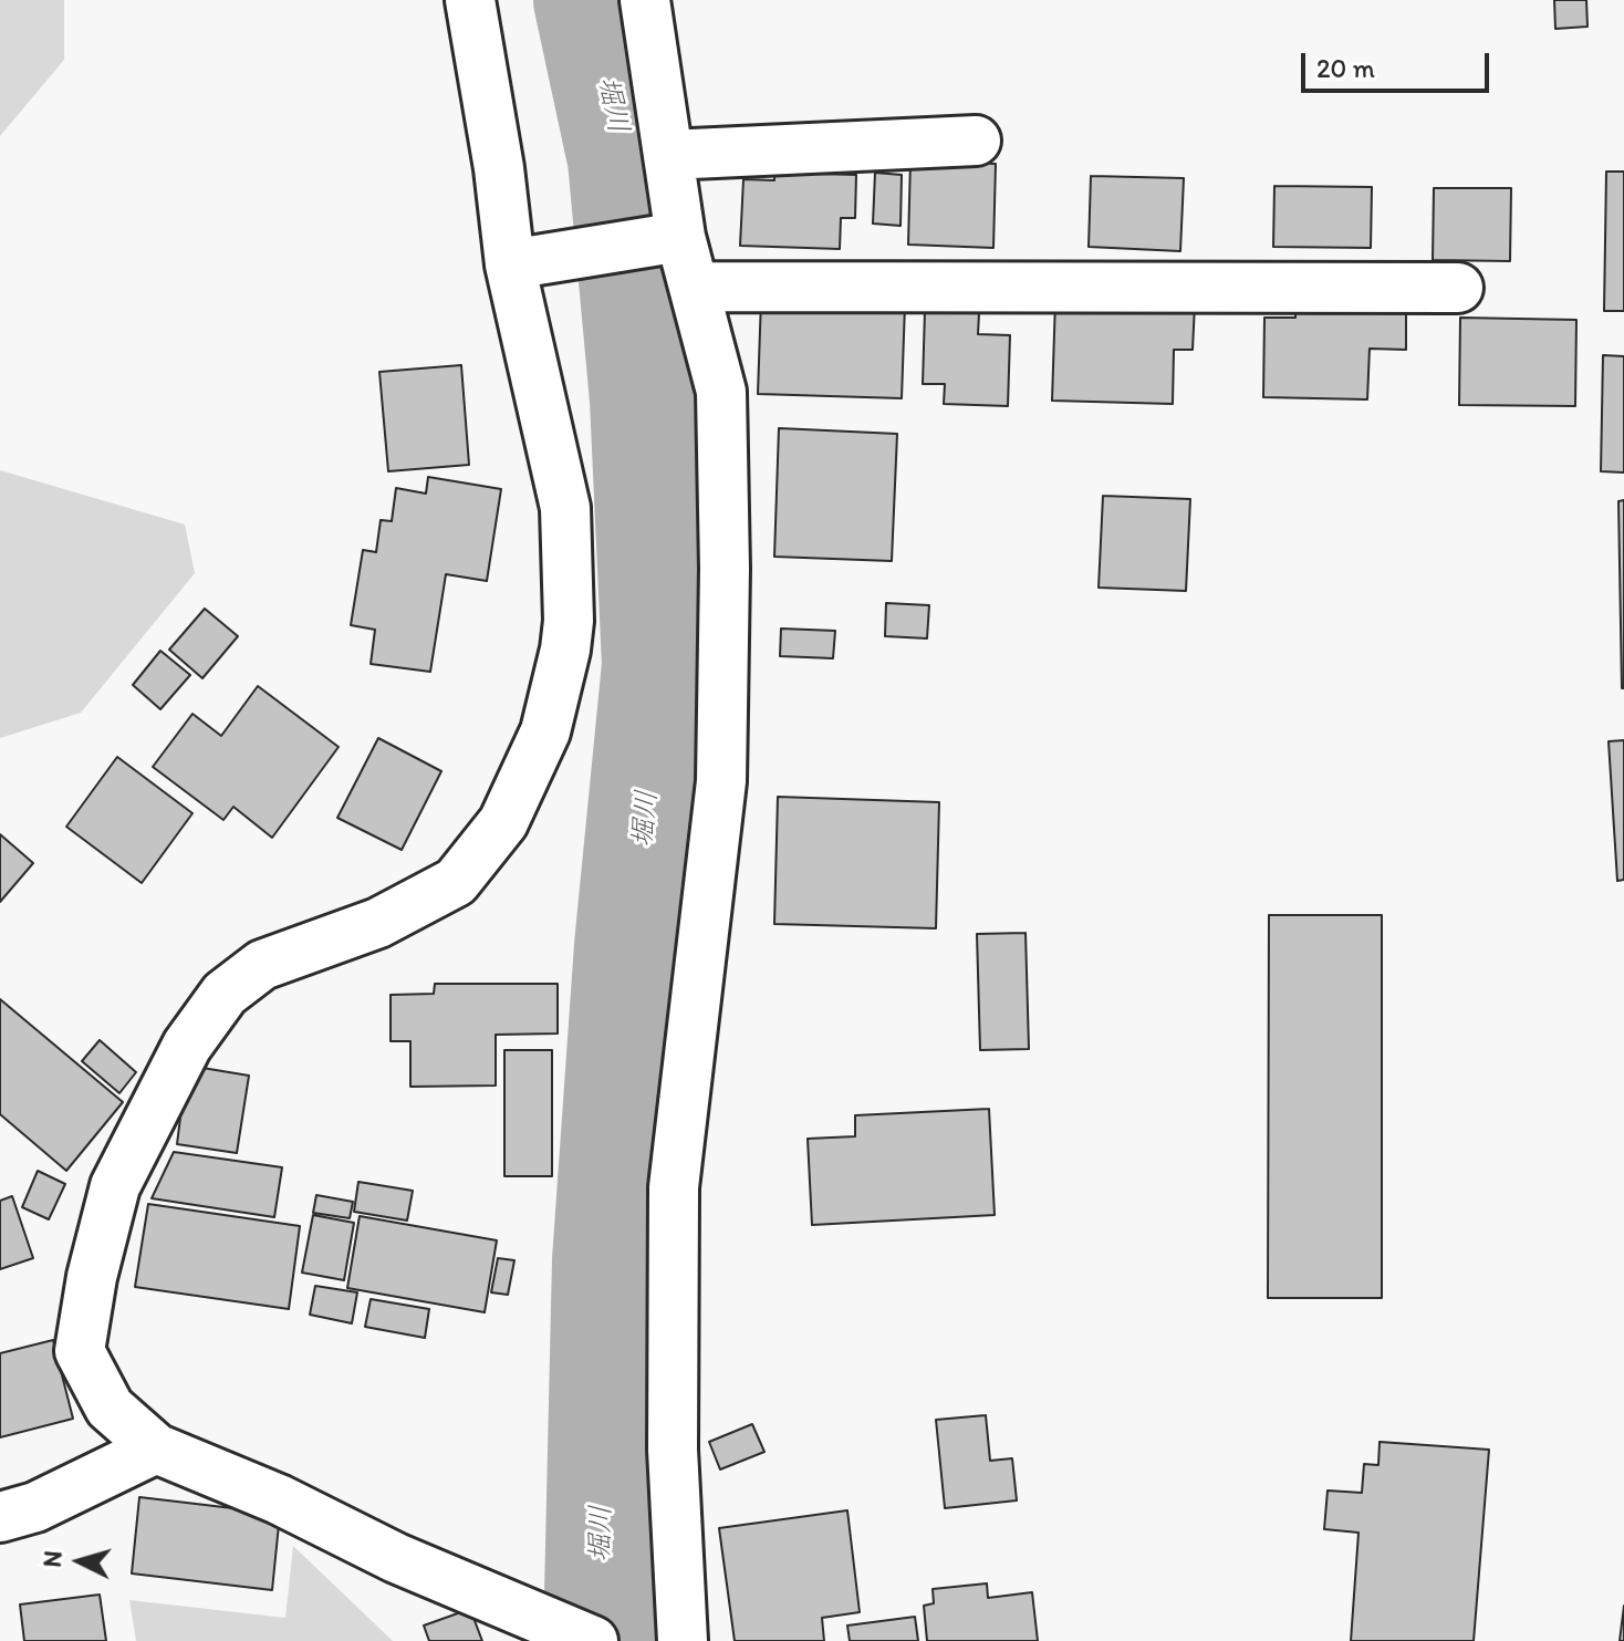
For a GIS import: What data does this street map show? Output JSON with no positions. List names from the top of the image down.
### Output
{
  "water": ["堀川"],
  "scale_bar": "20 m",
  "north": "left"
}
